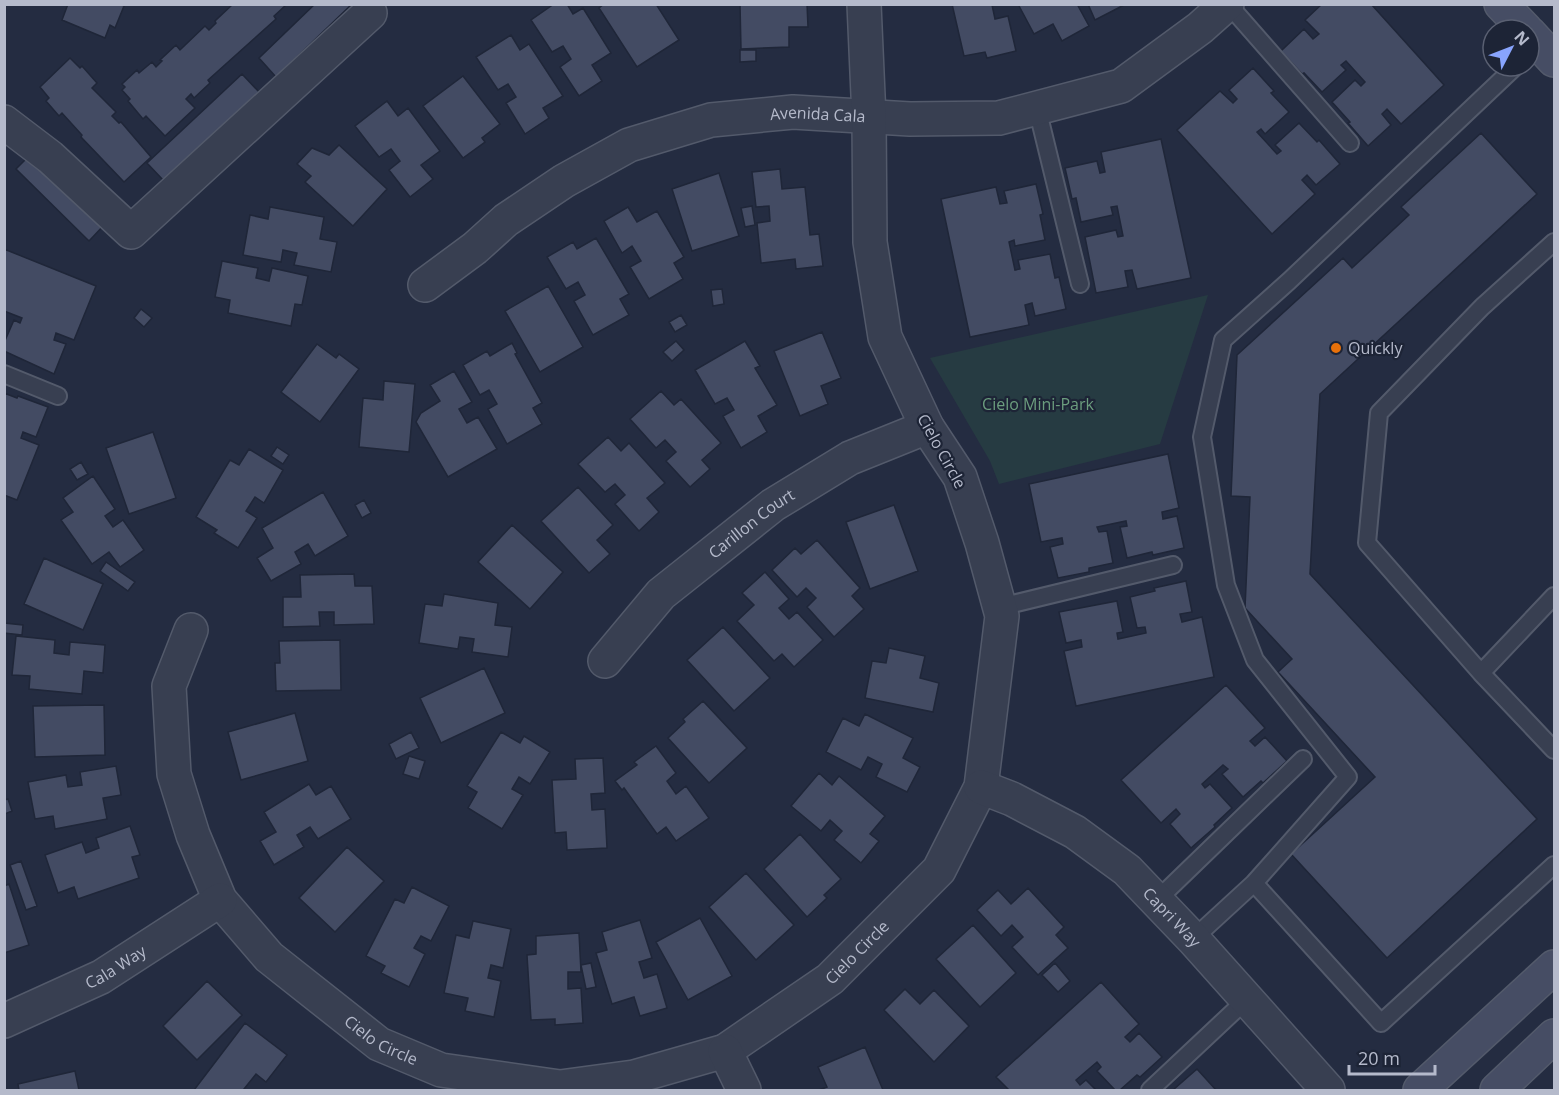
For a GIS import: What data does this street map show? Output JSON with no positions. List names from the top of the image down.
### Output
{
  "streets": {
    "street": [
      "Avenida Cala",
      "Cielo Circle",
      "Carillon Court",
      "Capri Way",
      "Cala Way"
    ]
  },
  "crossings": [
    ["Avenida Cala", "Cielo Circle"],
    ["Cielo Circle", "Carillon Court"],
    ["Cielo Circle", "Capri Way"],
    ["Cielo Circle", "Cala Way"]
  ],
  "parks": ["Cielo Mini-Park"],
  "places": ["Quickly"],
  "scale_bar": "20 m",
  "north": "top right"
}
